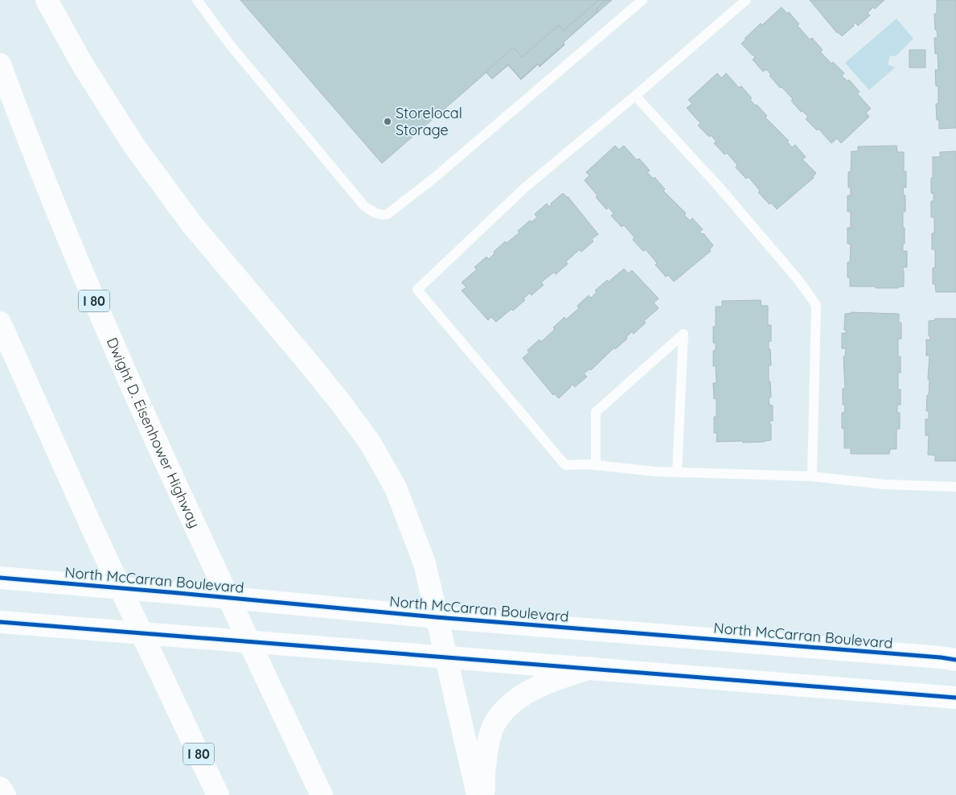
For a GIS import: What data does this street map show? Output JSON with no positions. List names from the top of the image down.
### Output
{
  "streets": {
    "main road": ["I 80", "Dwight D. Eisenhower Highway", "North McCarran Boulevard"]
  },
  "places": ["Storelocal Storage"]
}
